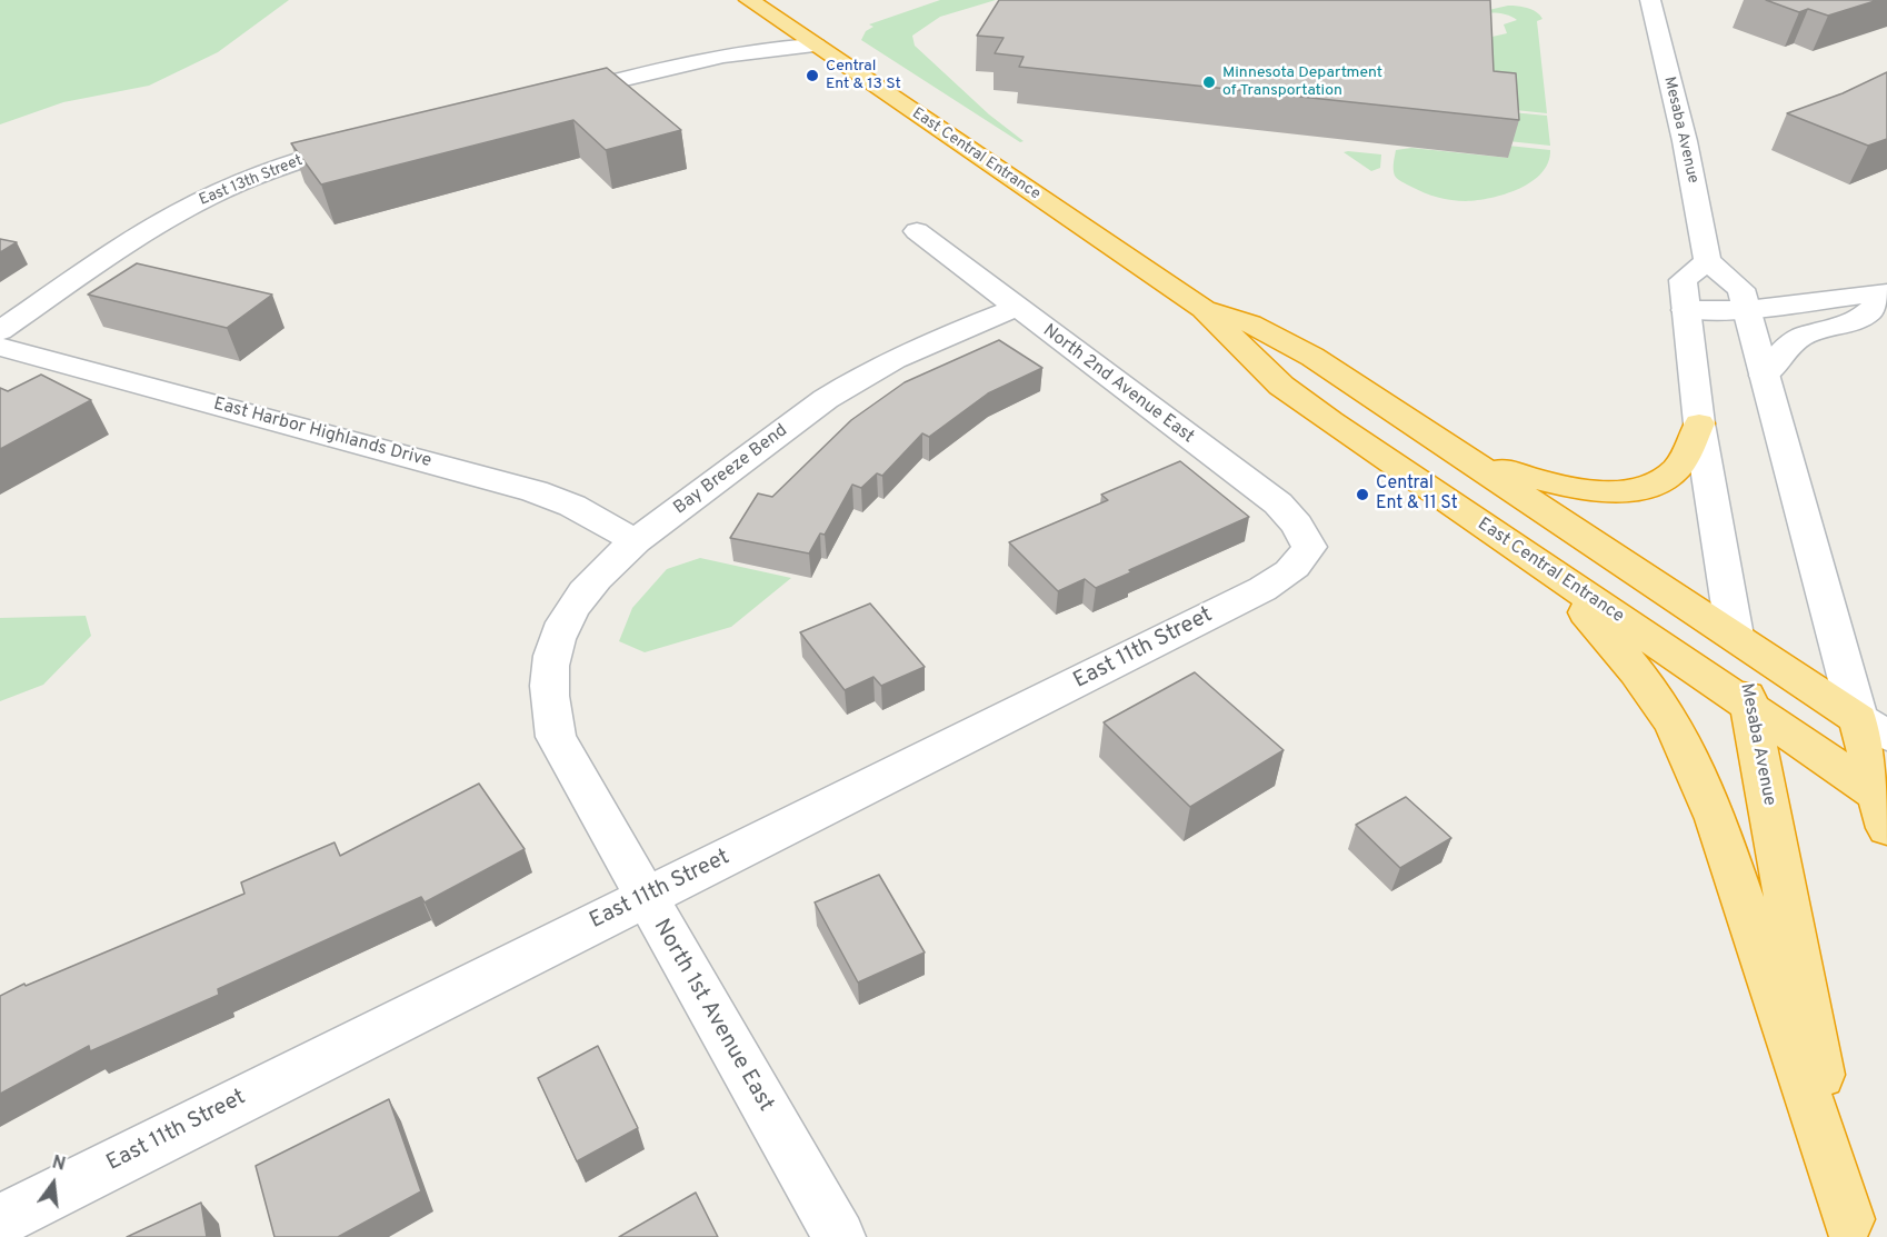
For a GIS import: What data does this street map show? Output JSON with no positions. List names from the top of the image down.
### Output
{
  "streets": {
    "highway": ["Mesaba Avenue", "East Central Entrance"],
    "street": [
      "East 13th Street",
      "North 2nd Avenue East",
      "East Harbor Highlands Drive",
      "Bay Breeze Bend",
      "East 11th Street",
      "North 1st Avenue East"
    ]
  },
  "crossings": [
    ["Mesaba Avenue", "East Central Entrance"],
    ["North 2nd Avenue East", "Bay Breeze Bend"],
    ["North 2nd Avenue East", "East 11th Street"],
    ["East Harbor Highlands Drive", "Bay Breeze Bend"],
    ["Bay Breeze Bend", "North 1st Avenue East"],
    ["East 11th Street", "North 1st Avenue East"]
  ],
  "places": ["Central Ent & 13 St", "Minnesota Department of Transportation", "Central Ent & 11 St"],
  "north": "top"
}
